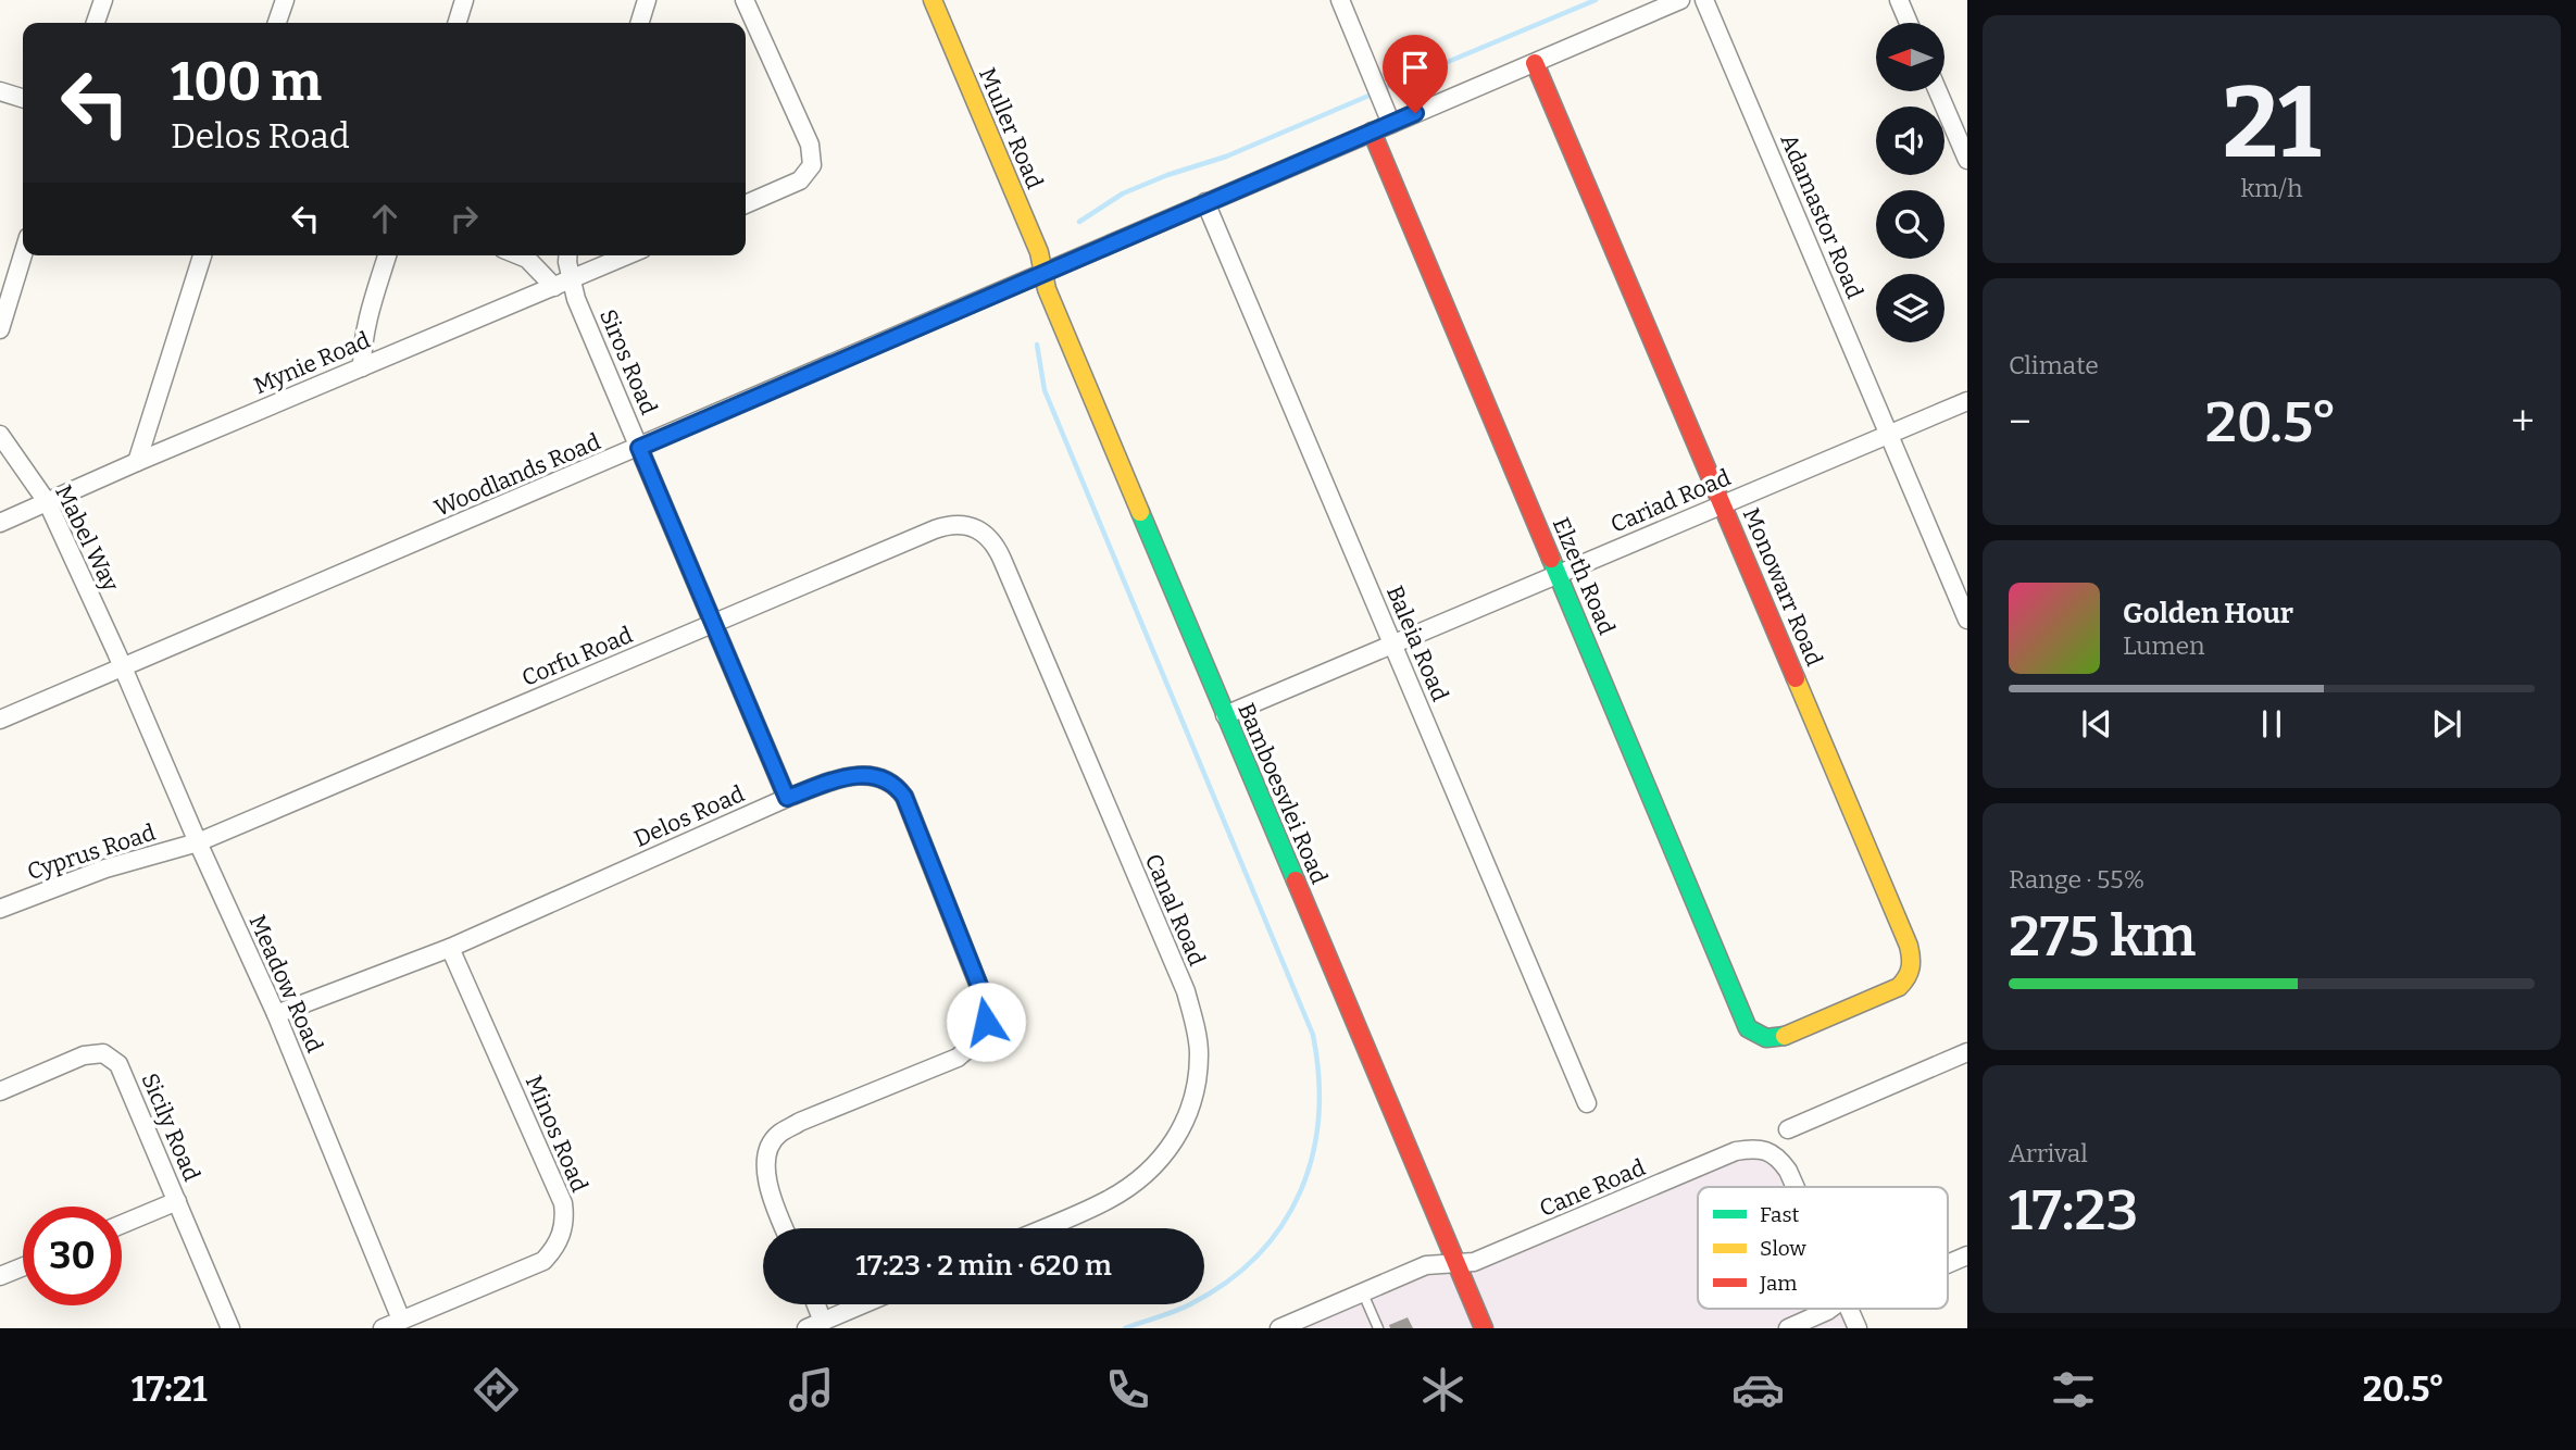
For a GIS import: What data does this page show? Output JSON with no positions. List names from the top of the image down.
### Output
{
  "streets": {
    "street": [
      "Muller Road",
      "Adamastor Road",
      "Siros Road",
      "Mynie Road",
      "Woodlands Road",
      "Cariad Road",
      "Mabel Way",
      "Elzeth Road",
      "Monowarr Road",
      "Baleia Road",
      "Corfu Road",
      "Bamboesvlei Road",
      "Delos Road",
      "Cyprus Road",
      "Canal Road",
      "Meadow Road",
      "Sicily Road",
      "Minos Road",
      "Cane Road"
    ]
  },
  "crossings": [
    ["Muller Road", "Woodlands Road"],
    ["Muller Road", "Bamboesvlei Road"],
    ["Adamastor Road", "Cariad Road"],
    ["Siros Road", "Mynie Road"],
    ["Siros Road", "Woodlands Road"],
    ["Siros Road", "Corfu Road"],
    ["Siros Road", "Delos Road"],
    ["Mynie Road", "Mabel Way"],
    ["Woodlands Road", "Mabel Way"],
    ["Woodlands Road", "Elzeth Road"],
    ["Woodlands Road", "Monowarr Road"],
    ["Woodlands Road", "Baleia Road"],
    ["Woodlands Road", "Bamboesvlei Road"],
    ["Woodlands Road", "Meadow Road"],
    ["Cariad Road", "Elzeth Road"],
    ["Cariad Road", "Monowarr Road"],
    ["Cariad Road", "Baleia Road"],
    ["Cariad Road", "Bamboesvlei Road"],
    ["Mabel Way", "Meadow Road"],
    ["Elzeth Road", "Monowarr Road"],
    ["Corfu Road", "Cyprus Road"],
    ["Corfu Road", "Canal Road"],
    ["Corfu Road", "Meadow Road"],
    ["Bamboesvlei Road", "Cane Road"],
    ["Delos Road", "Meadow Road"],
    ["Delos Road", "Minos Road"],
    ["Cyprus Road", "Meadow Road"],
    ["Meadow Road", "Minos Road"]
  ],
  "legend": ["Fast", "Slow", "Jam"],
  "north": "left",
  "page": {
    "tile": [
      ["21", "km/h"],
      "Climate",
      ["Range · 55%", "275 km"],
      ["Arrival", "17:23"]
    ],
    "turn": ["100 m", "Delos Road"],
    "heat": ["−", "20.5°", "+"],
    "song": ["Golden Hour", "Lumen"],
    "limit": "30",
    "trip": "17:23 · 2 min · 620 m",
    "tabs": ["17:21", "20.5°"]
  }
}
